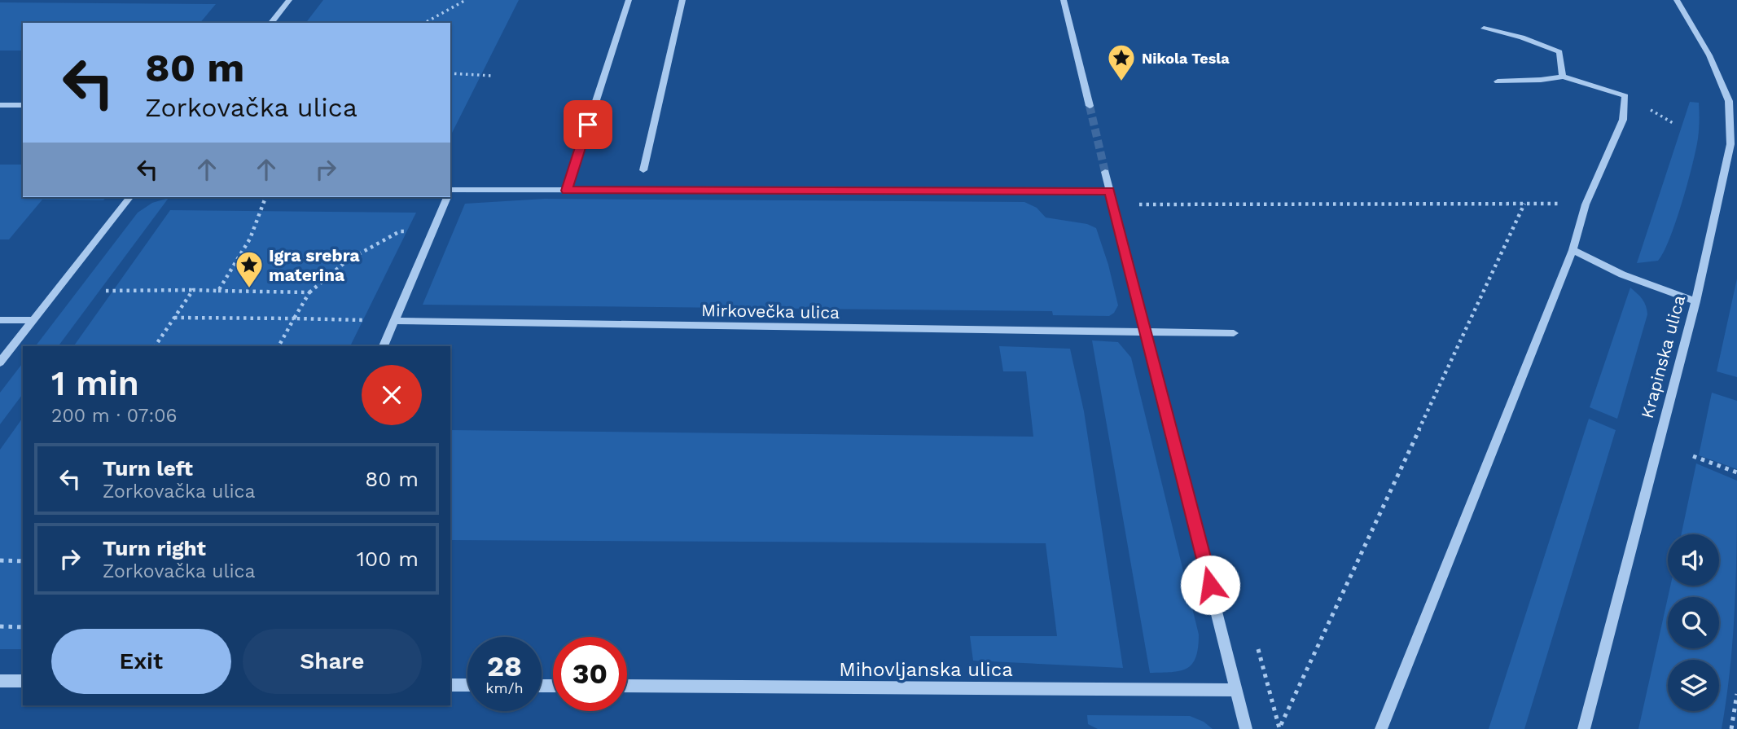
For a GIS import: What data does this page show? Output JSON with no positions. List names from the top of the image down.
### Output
{
  "streets": {
    "street": ["Mirkovečka ulica", "Krapinska ulica", "Mihovljanska ulica"]
  },
  "places": {
    "place": ["Nikola Tesla", "Igra srebra materina"]
  },
  "page": {
    "turn": ["80 m", "Zorkovačka ulica"],
    "heading": ["1 min", "200 m · 07:06"],
    "list": [
      {
        "name": "Turn left",
        "note": "Zorkovačka ulica",
        "value": "80 m"
      },
      {
        "name": "Turn right",
        "note": "Zorkovačka ulica",
        "value": "100 m"
      }
    ],
    "buttons": ["Exit", "Share"],
    "speed": "28 km/h",
    "limit": "30"
  }
}
